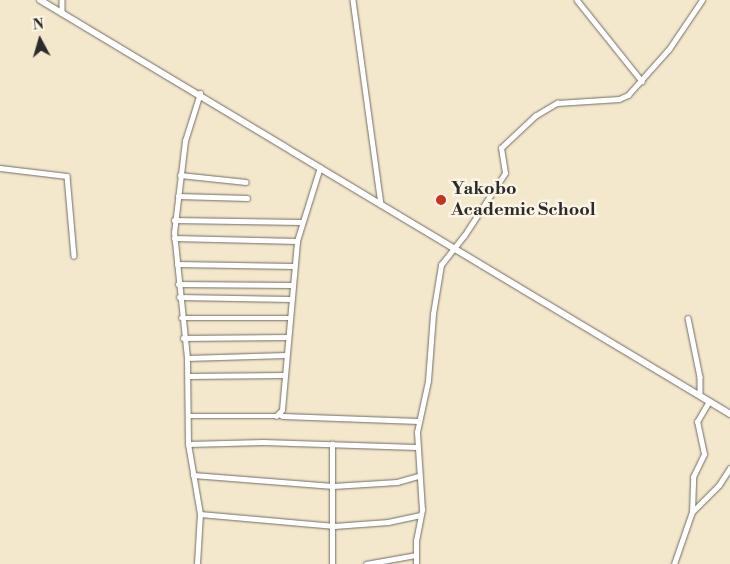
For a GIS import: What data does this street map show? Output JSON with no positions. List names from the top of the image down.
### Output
{
  "places": ["Yakobo Academic School"],
  "north": "top"
}
